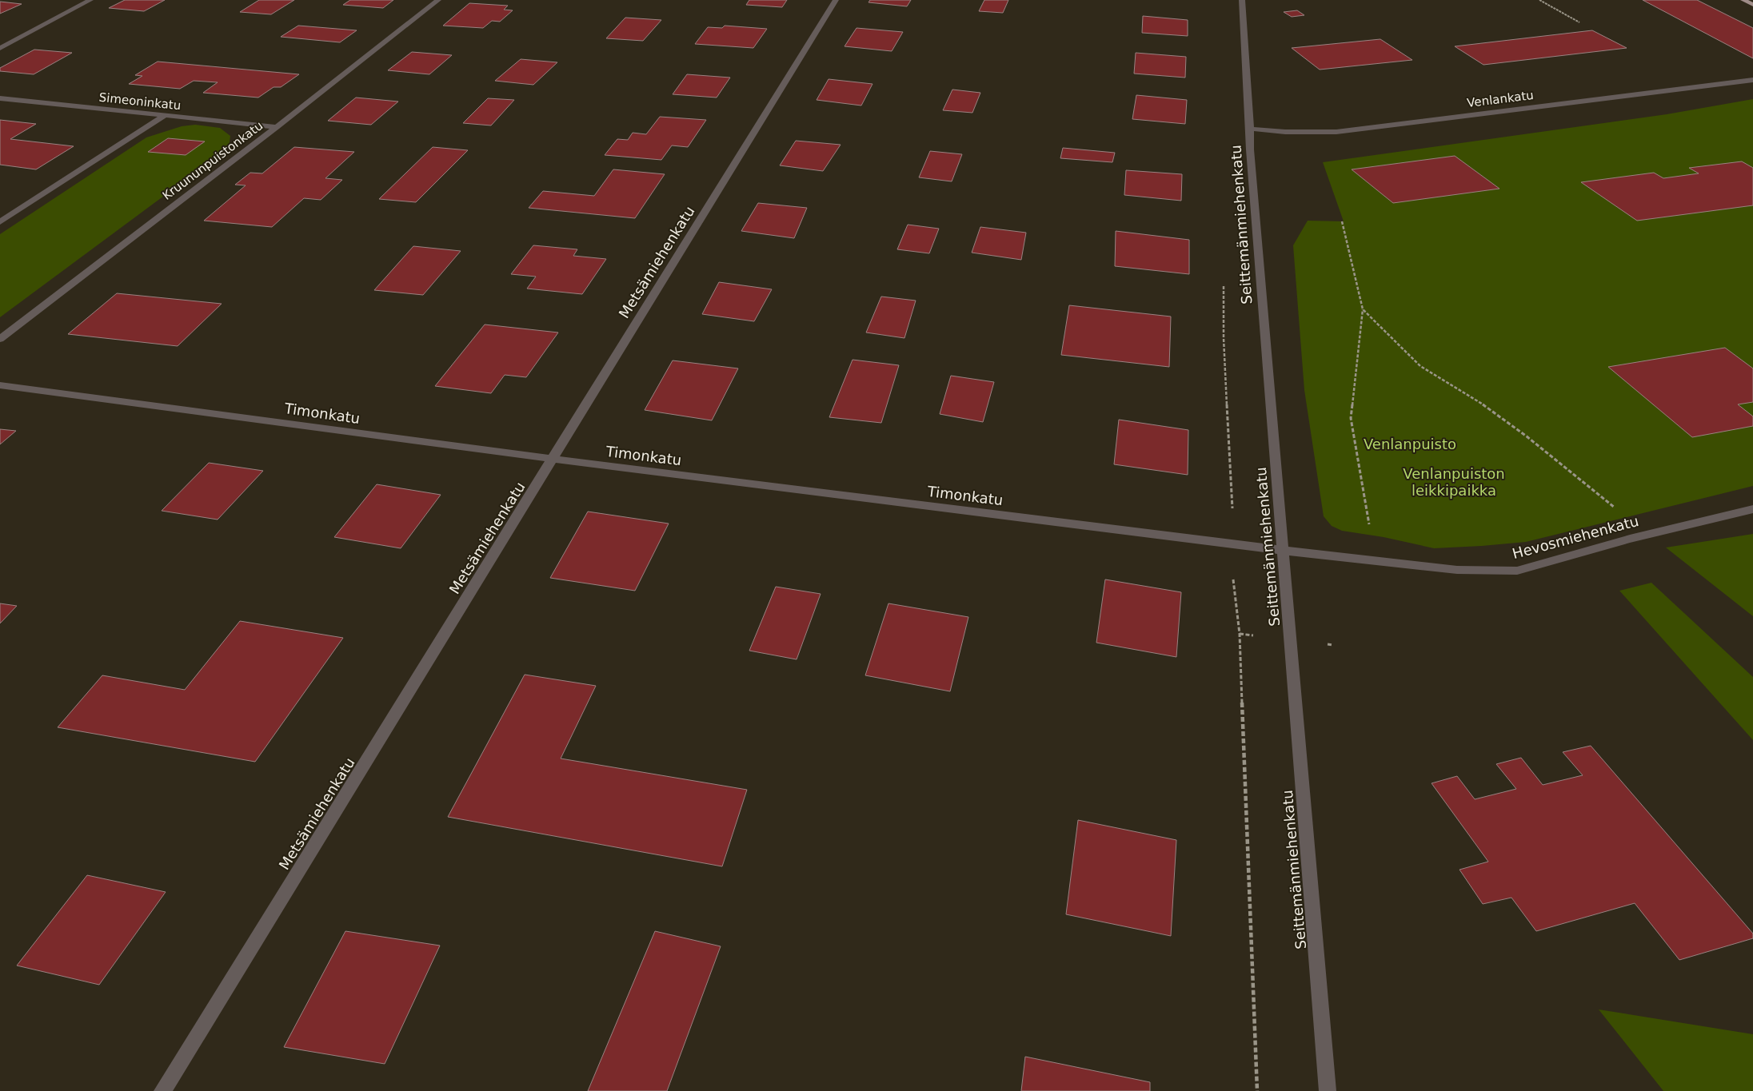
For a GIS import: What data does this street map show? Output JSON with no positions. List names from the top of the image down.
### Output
{
  "streets": {
    "street": [
      "Venlankatu",
      "Simeoninkatu",
      "Kruununpuistonkatu",
      "Seittemänmiehenkatu",
      "Metsämiehenkatu",
      "Timonkatu",
      "Hevosmiehenkatu"
    ]
  },
  "crossings": [
    ["Venlankatu", "Seittemänmiehenkatu"],
    ["Simeoninkatu", "Kruununpuistonkatu"],
    ["Seittemänmiehenkatu", "Timonkatu"],
    ["Seittemänmiehenkatu", "Hevosmiehenkatu"],
    ["Metsämiehenkatu", "Timonkatu"],
    ["Timonkatu", "Hevosmiehenkatu"]
  ],
  "parks": ["Venlanpuisto", "Venlanpuiston leikkipaikka"]
}
